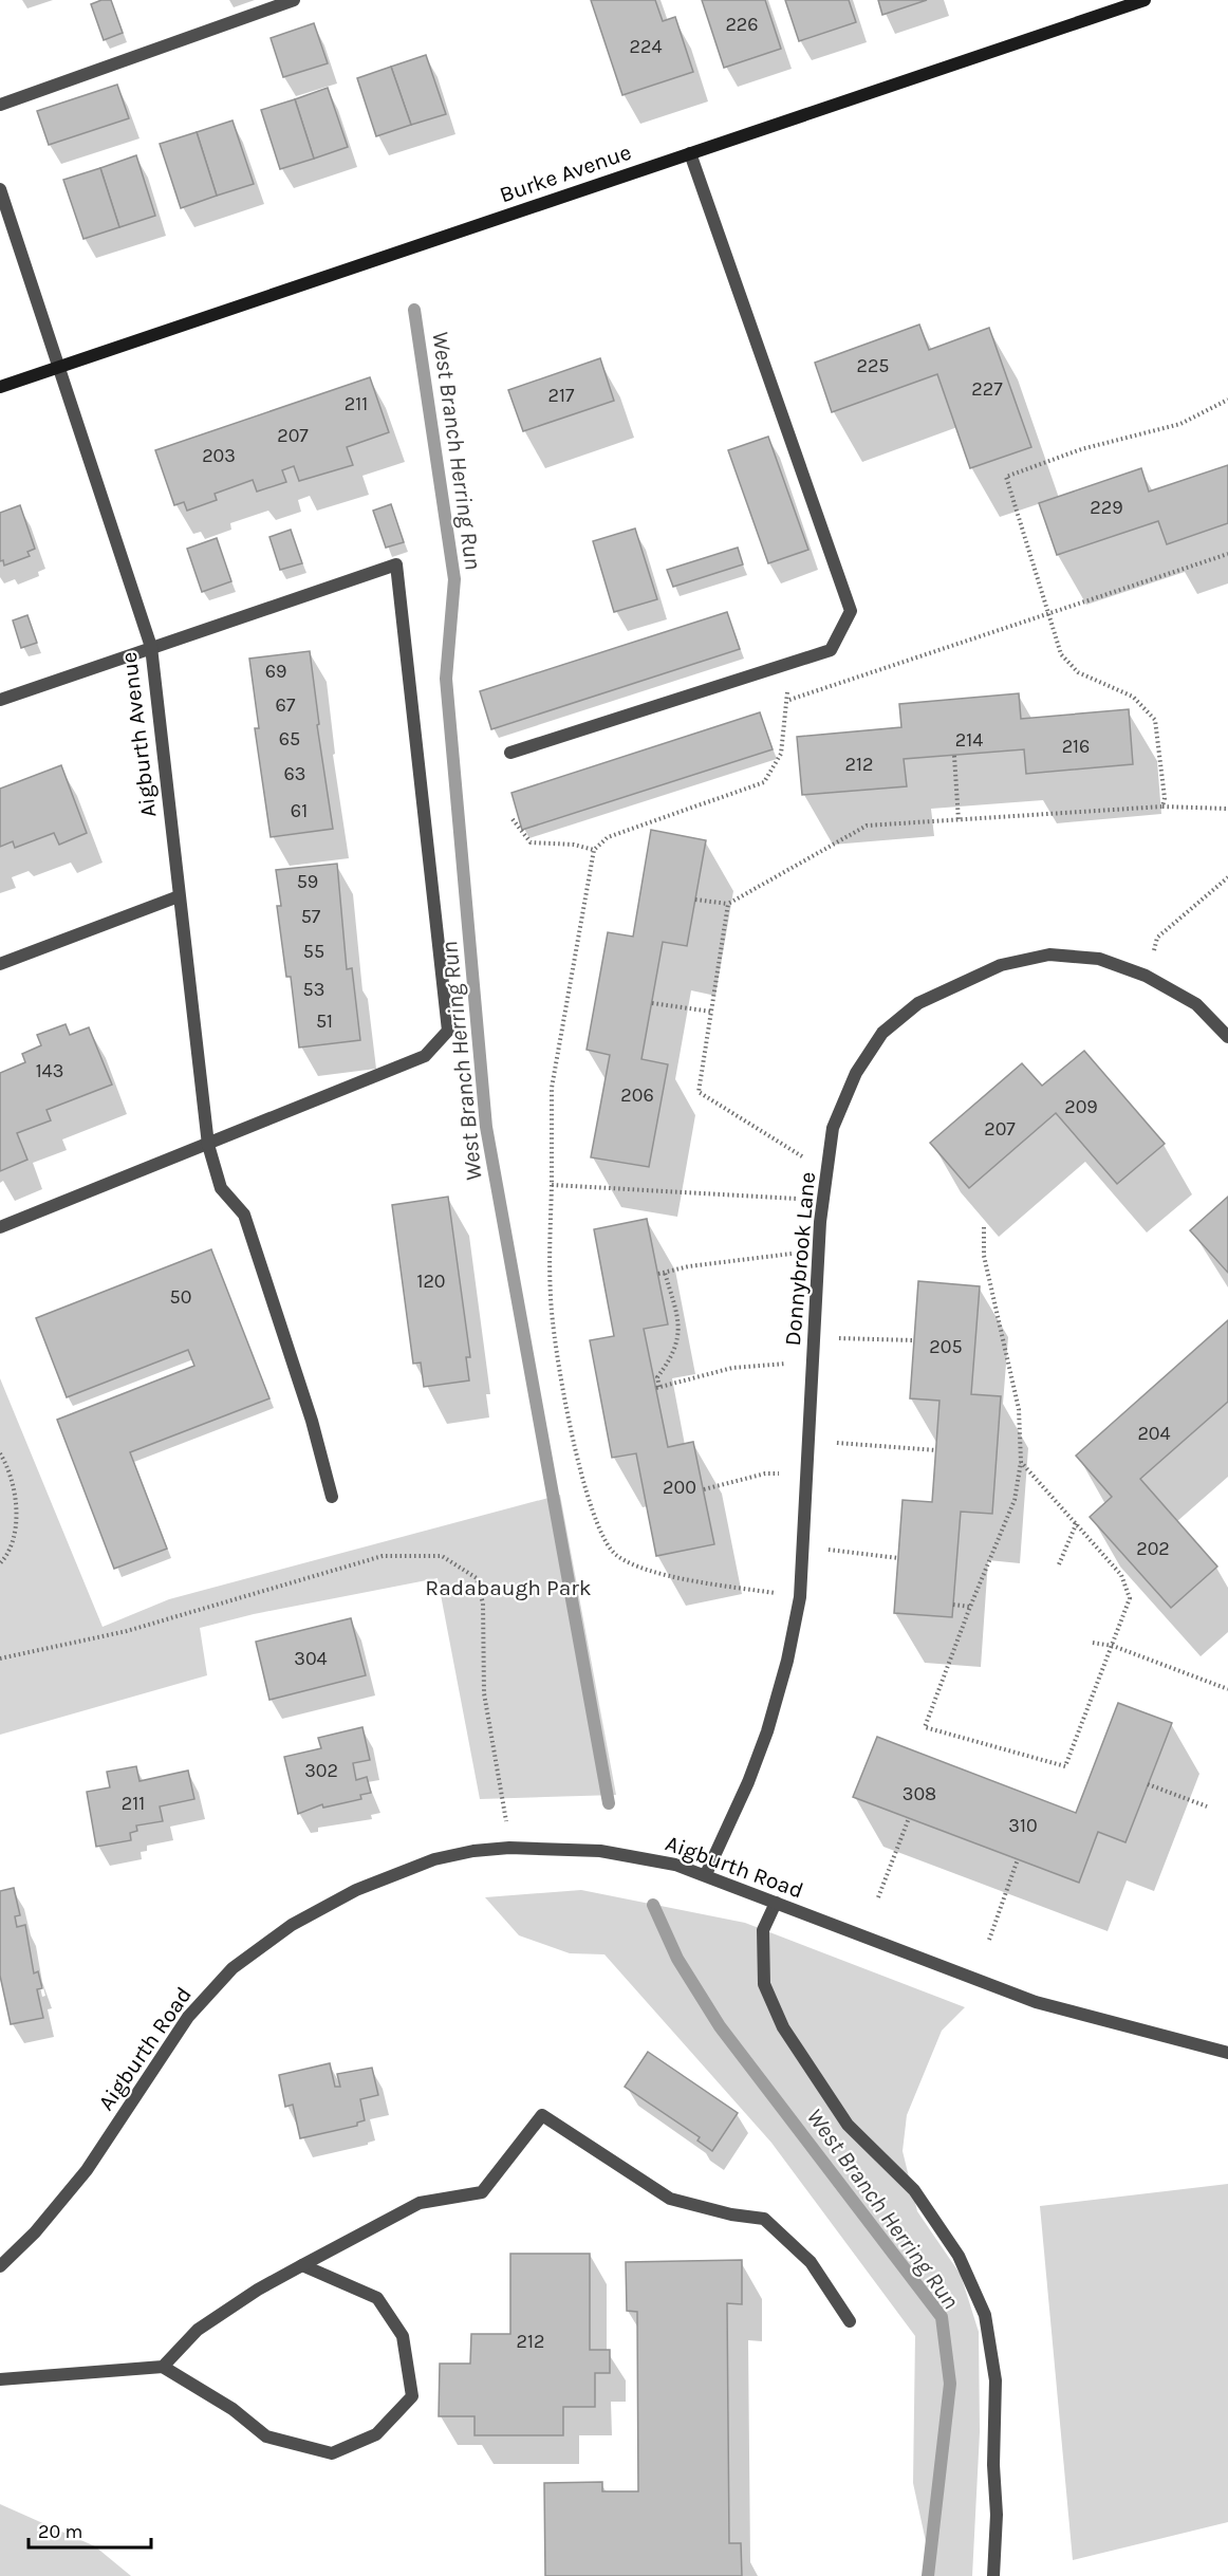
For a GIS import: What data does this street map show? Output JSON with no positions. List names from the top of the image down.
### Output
{
  "streets": {
    "street": [
      "Burke Avenue",
      "Aigburth Avenue",
      "Donnybrook Lane",
      "Aigburth Road"
    ]
  },
  "crossings": [
    ["Burke Avenue", "Aigburth Avenue"],
    ["Donnybrook Lane", "Aigburth Road"]
  ],
  "water": ["West Branch Herring Run"],
  "parks": ["Radabaugh Park"],
  "house_numbers": [
    "226",
    "224",
    "225",
    "227",
    "217",
    "211",
    "207",
    "203",
    "229",
    "69",
    "67",
    "65",
    "214",
    "216",
    "212",
    "63",
    "61",
    "59",
    "57",
    "55",
    "53",
    "51",
    "143",
    "206",
    "209",
    "207",
    "120",
    "50",
    "205",
    "204",
    "200",
    "202",
    "304",
    "302",
    "308",
    "211",
    "310",
    "212"
  ],
  "scale_bar": "20 m"
}
